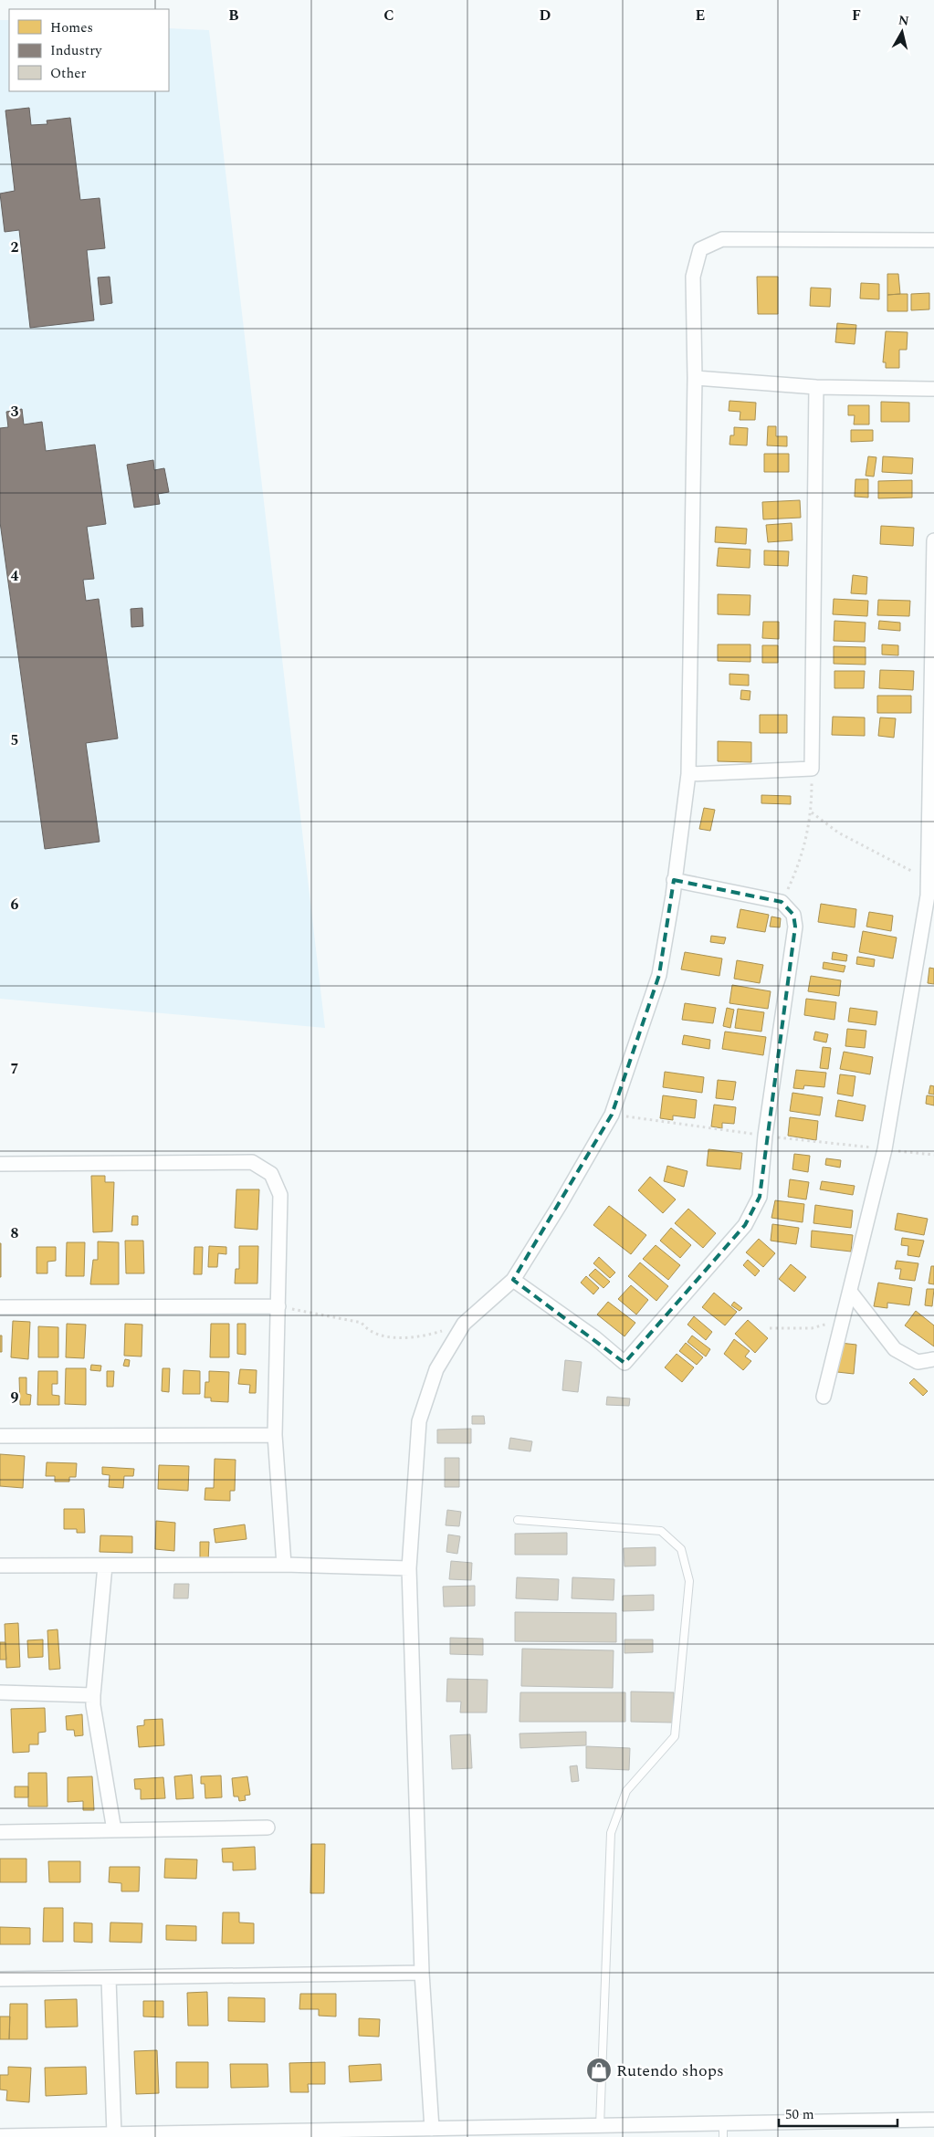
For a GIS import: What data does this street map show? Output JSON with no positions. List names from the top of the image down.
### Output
{
  "places": {
    "shop": ["Rutendo shops"]
  },
  "legend": ["Homes", "Industry", "Other"],
  "scale_bar": "50 m",
  "north": "top",
  "grid": {
    "columns": [
      "B",
      "C",
      "D",
      "E",
      "F"
    ],
    "rows": [
      "2",
      "3",
      "4",
      "5",
      "6",
      "7",
      "8",
      "9"
    ]
  }
}
